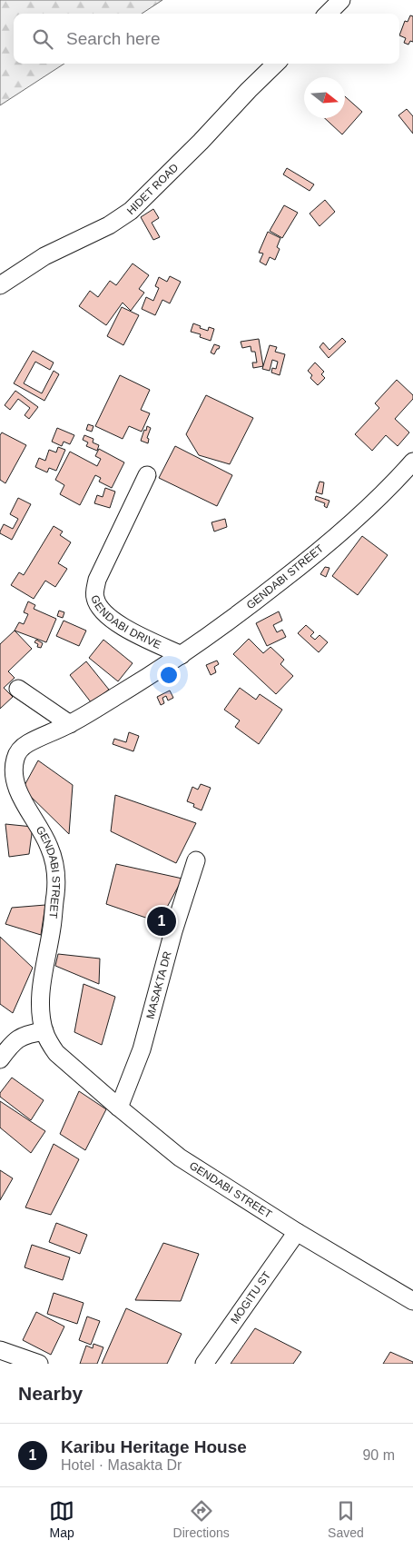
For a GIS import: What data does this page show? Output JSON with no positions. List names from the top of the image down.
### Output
{
  "streets": {
    "street": [
      "HIDET ROAD",
      "GENDABI STREET",
      "GENDABI DRIVE",
      "MASAKTA DR",
      "MOGITU ST"
    ]
  },
  "crossings": [
    ["GENDABI STREET", "GENDABI DRIVE"],
    ["GENDABI STREET", "MASAKTA DR"],
    ["GENDABI STREET", "MOGITU ST"]
  ],
  "north": "right",
  "page": {
    "search": "Search here",
    "pins": "1",
    "heading": "Nearby",
    "list": [
      {
        "mark": "1",
        "name": "Karibu Heritage House",
        "note": "Hotel · Masakta Dr",
        "value": "90 m"
      }
    ],
    "nav": ["Map", "Directions", "Saved"]
  }
}
